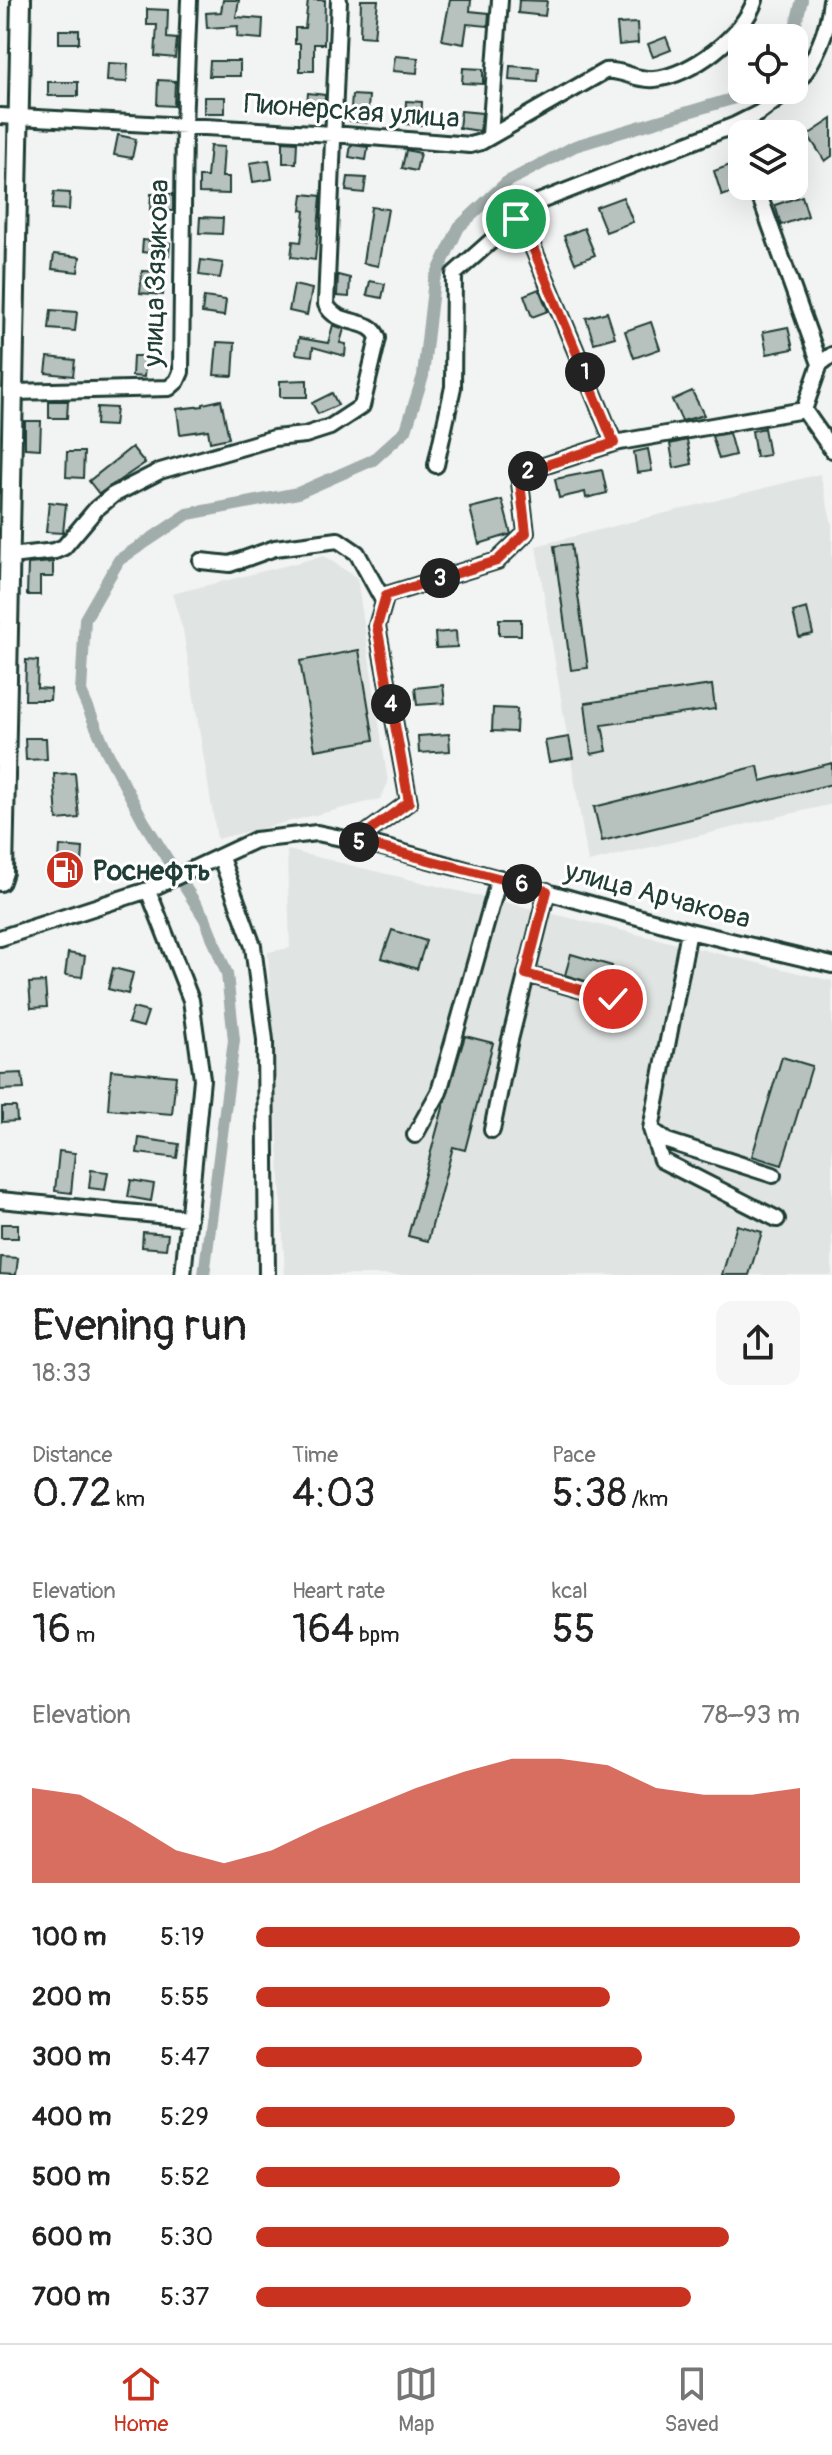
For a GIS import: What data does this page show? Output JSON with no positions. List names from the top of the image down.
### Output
{
  "streets": {
    "street": ["Пионерская улица", "улица Зязикова", "улица Арчакова"]
  },
  "crossings": [
    ["Пионерская улица", "улица Зязикова"]
  ],
  "places": {
    "fuel station": ["Роснефть"]
  },
  "page": {
    "pins": [
      "1",
      "2",
      "3",
      "4",
      "5",
      "6"
    ],
    "heading": ["Evening run", "18:33"],
    "stats": [
      ["Distance", "0.72 km"],
      ["Time", "4:03"],
      ["Pace", "5:38 /km"],
      ["Elevation", "16 m"],
      ["Heart rate", "164 bpm"],
      ["kcal", "55"]
    ],
    "chart": ["Elevation", "78–93 m"],
    "list": [
      {
        "name": "100 m",
        "note": "5:19"
      },
      {
        "name": "200 m",
        "note": "5:55"
      },
      {
        "name": "300 m",
        "note": "5:47"
      },
      {
        "name": "400 m",
        "note": "5:29"
      },
      {
        "name": "500 m",
        "note": "5:52"
      },
      {
        "name": "600 m",
        "note": "5:30"
      },
      {
        "name": "700 m",
        "note": "5:37"
      }
    ],
    "tabs": ["Home", "Map", "Saved"]
  }
}
